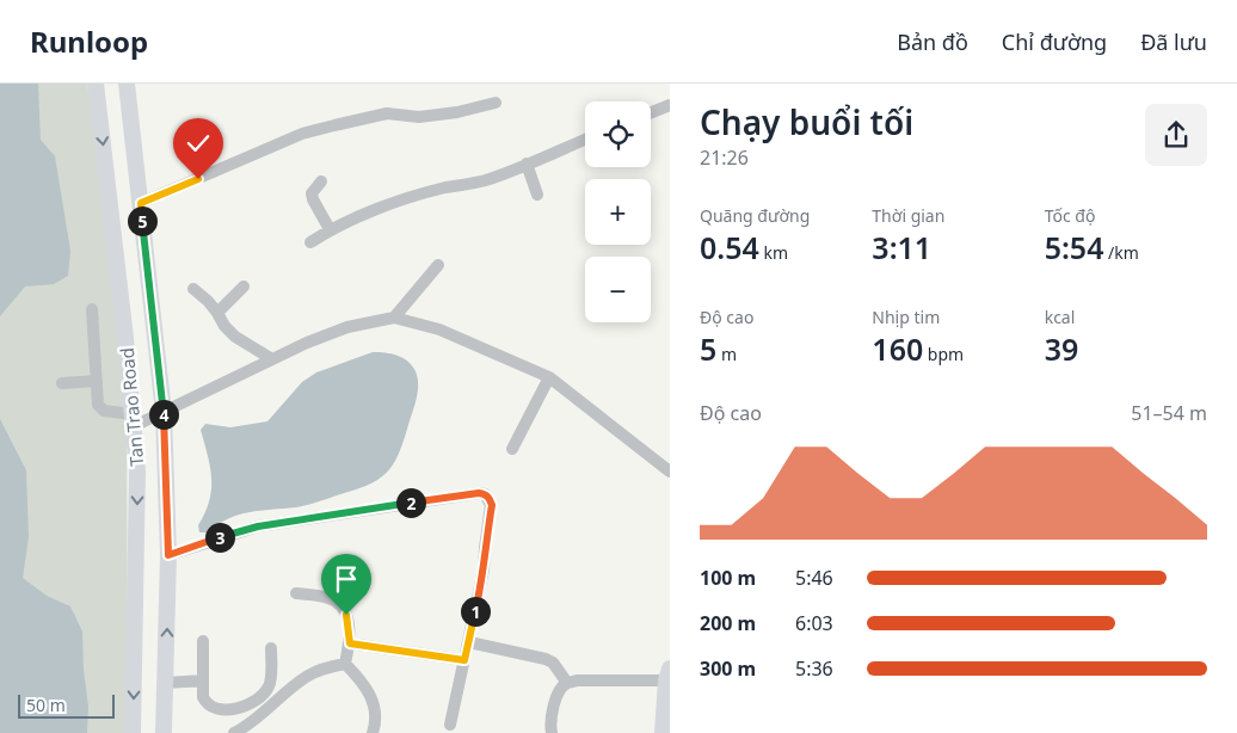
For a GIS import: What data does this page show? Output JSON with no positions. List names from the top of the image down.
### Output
{
  "streets": {
    "main road": ["Tan Trao Road"]
  },
  "scale_bar": "50 m",
  "page": {
    "header": "Runloop",
    "nav": ["Bản đồ", "Chỉ đường", "Đã lưu"],
    "heading": ["Chạy buổi tối", "21:26"],
    "map_buttons": ["+", "−"],
    "stats": [
      ["Quãng đường", "0.54 km"],
      ["Thời gian", "3:11"],
      ["Tốc độ", "5:54 /km"],
      ["Độ cao", "5 m"],
      ["Nhịp tim", "160 bpm"],
      ["kcal", "39"]
    ],
    "pins": [
      "5",
      "4",
      "2",
      "3",
      "1"
    ],
    "chart": ["Độ cao", "51–54 m"],
    "list": [
      {
        "name": "100 m",
        "note": "5:46"
      },
      {
        "name": "200 m",
        "note": "6:03"
      },
      {
        "name": "300 m",
        "note": "5:36"
      }
    ],
    "scale": "50 m"
  }
}
